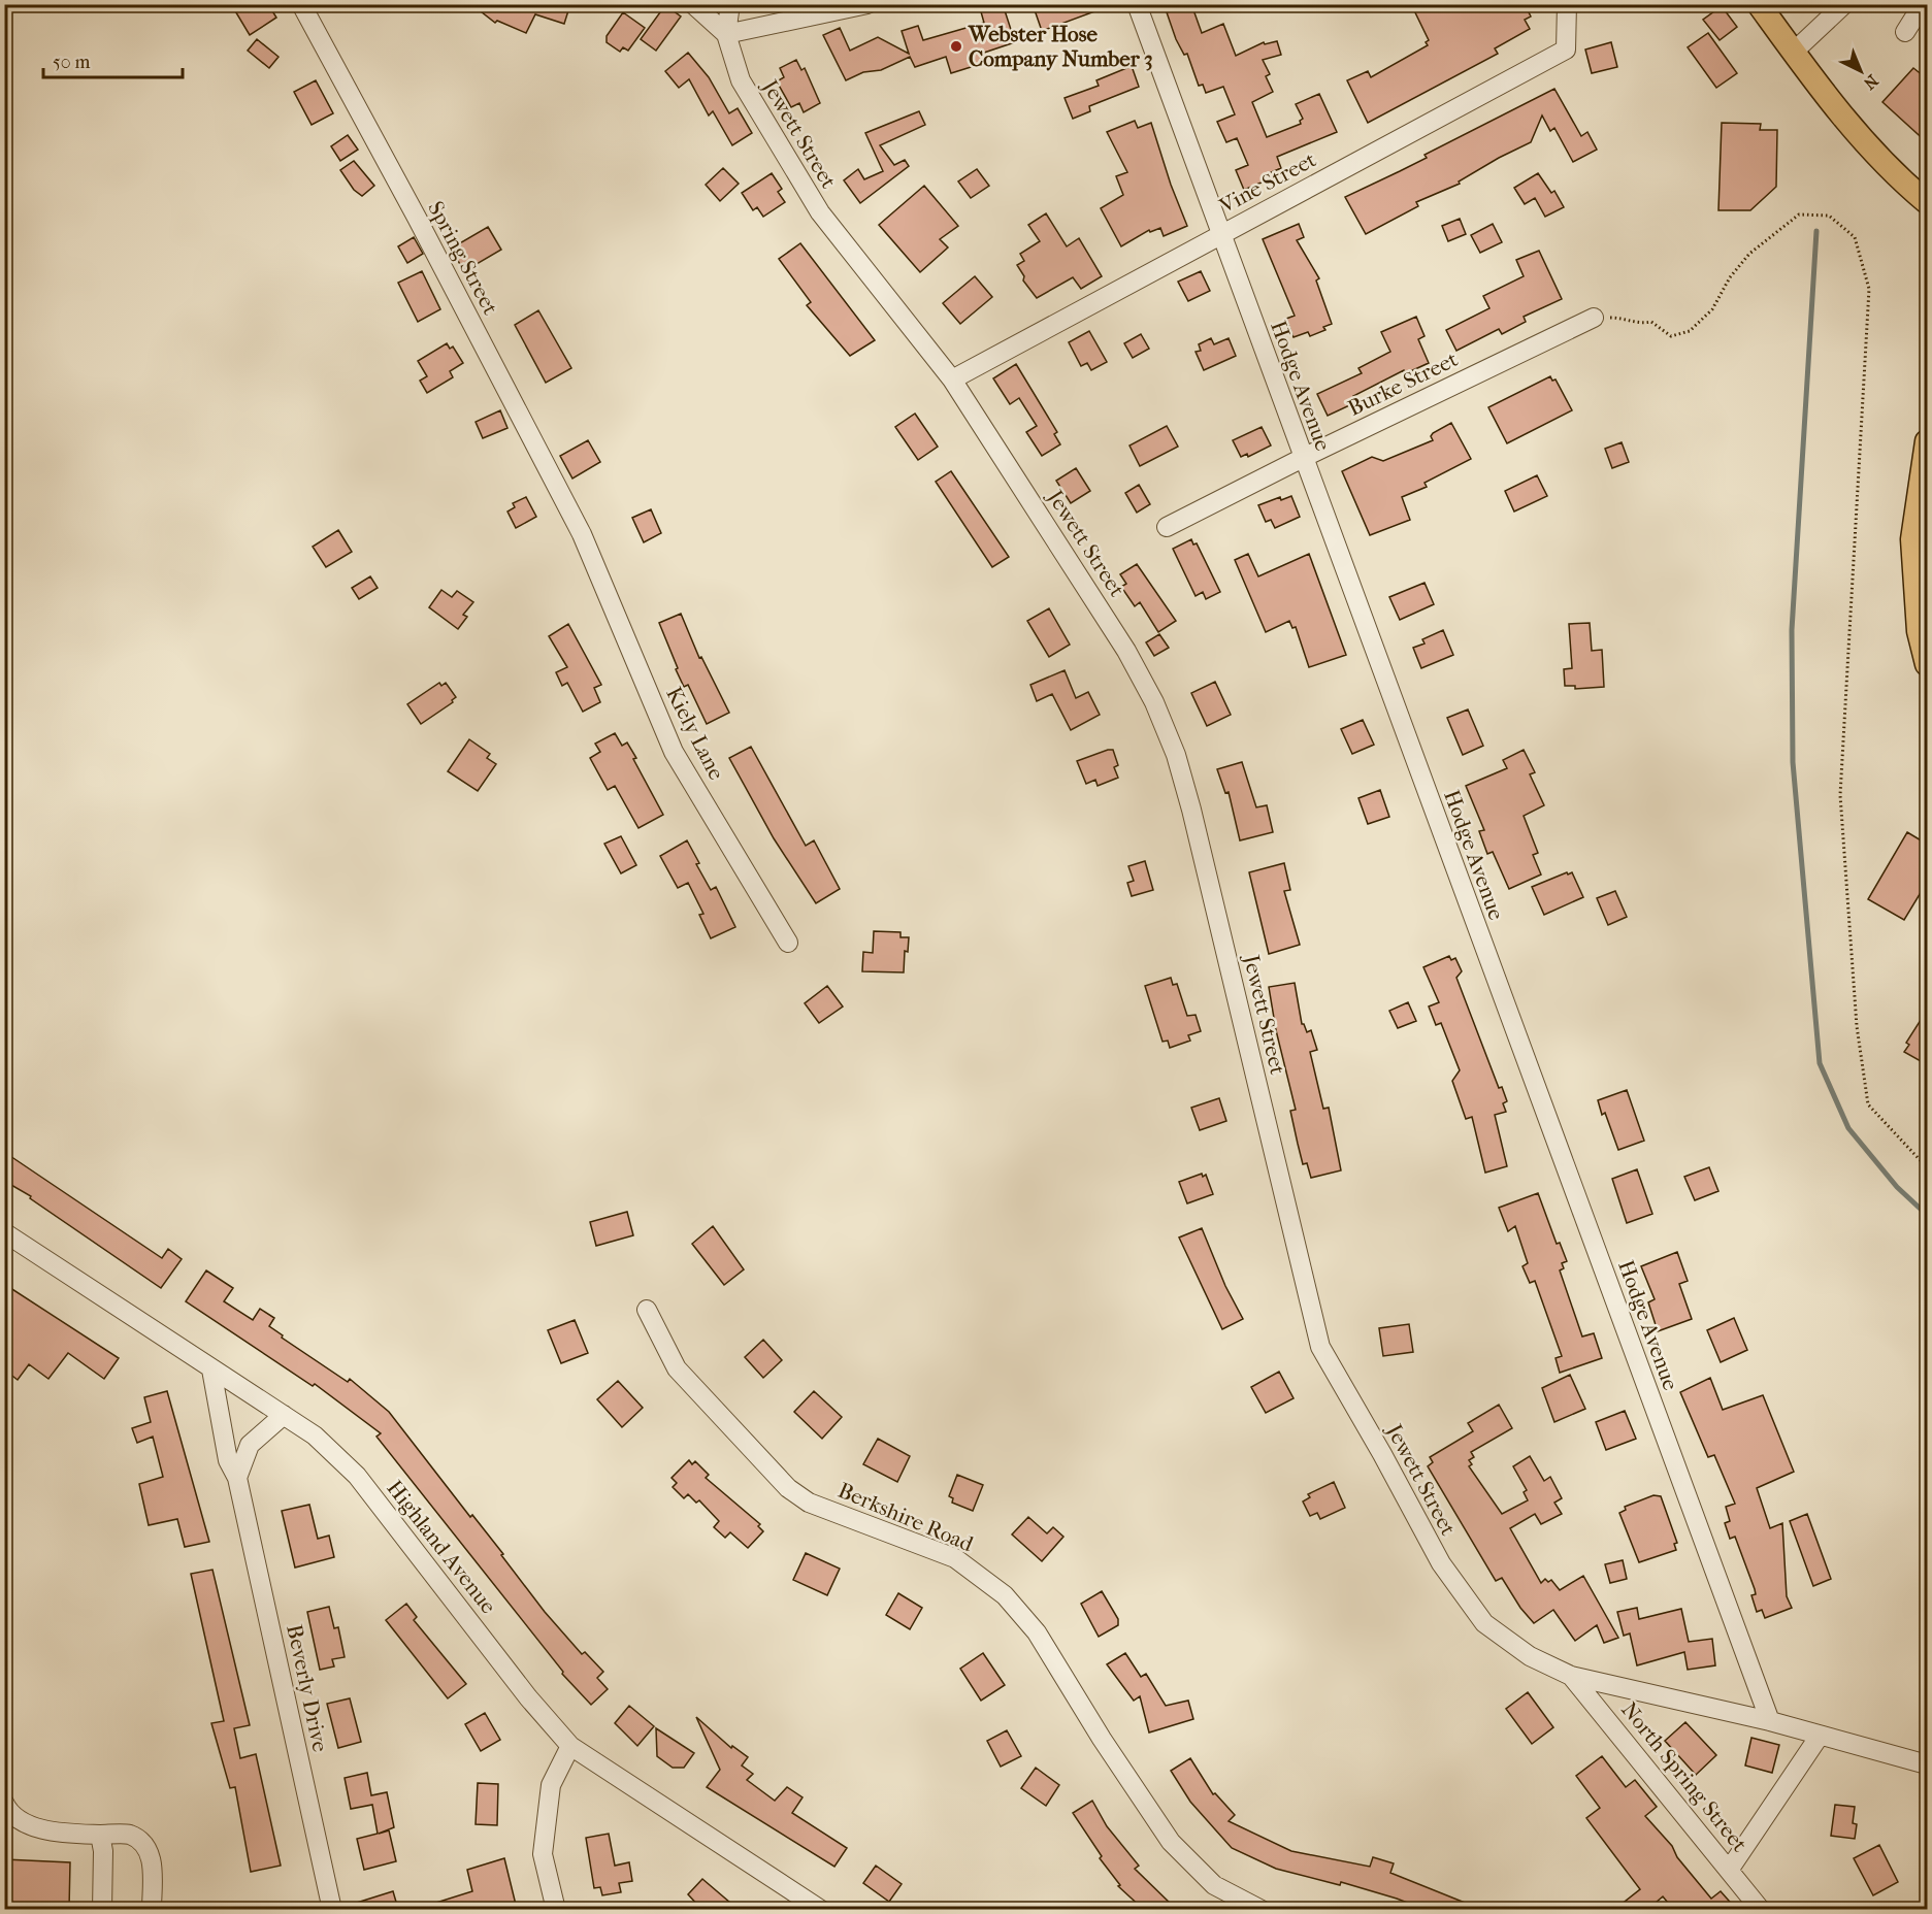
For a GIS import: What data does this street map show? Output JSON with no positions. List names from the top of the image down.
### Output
{
  "streets": {
    "street": [
      "Jewett Street",
      "Vine Street",
      "Spring Street",
      "Burke Street",
      "Hodge Avenue",
      "Kiely Lane",
      "Berkshire Road",
      "Highland Avenue",
      "Beverly Drive",
      "North Spring Street"
    ]
  },
  "crossings": [
    ["Jewett Street", "Vine Street"],
    ["Jewett Street", "Hodge Avenue"],
    ["Jewett Street", "North Spring Street"],
    ["Vine Street", "Hodge Avenue"],
    ["Spring Street", "Kiely Lane"],
    ["Burke Street", "Hodge Avenue"],
    ["Highland Avenue", "Beverly Drive"]
  ],
  "places": ["Webster Hose Company Number 3"],
  "scale_bar": "50 m",
  "north": "bottom right"
}
